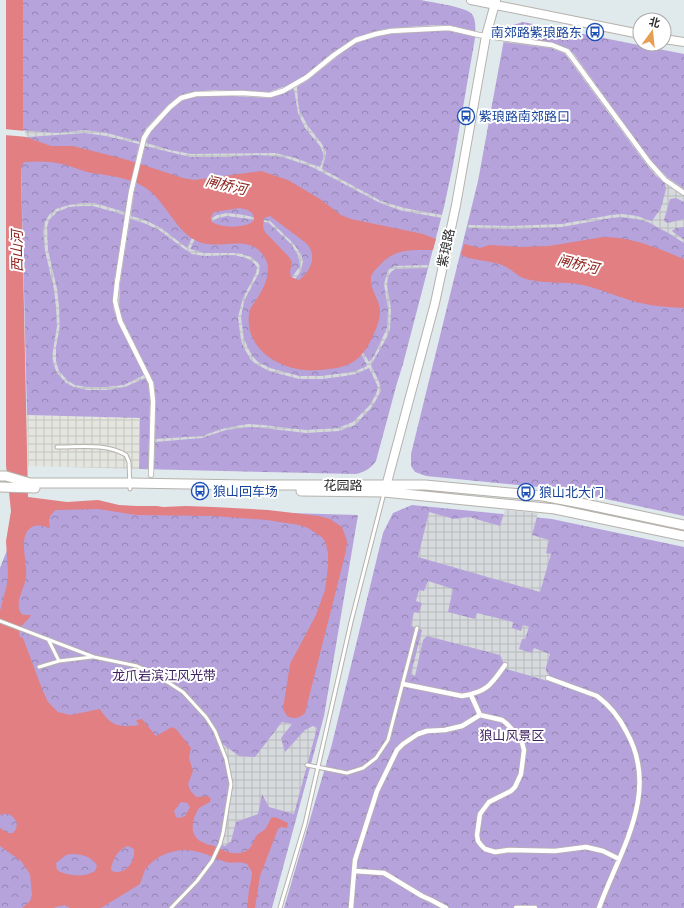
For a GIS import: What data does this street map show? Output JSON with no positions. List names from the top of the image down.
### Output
{
  "streets": {
    "main road": ["花园路"],
    "street": ["紫琅路"]
  },
  "crossings": [
    ["紫琅路", "花园路"]
  ],
  "water": ["闸桥河", "西山河"],
  "parks": ["龙爪岩滨江风光带", "狼山风景区"],
  "places": {
    "bus stop": [
      "南郊路紫琅路东",
      "紫琅路南郊路口",
      "狼山回车场",
      "狼山北大门"
    ]
  },
  "north": "top"
}
